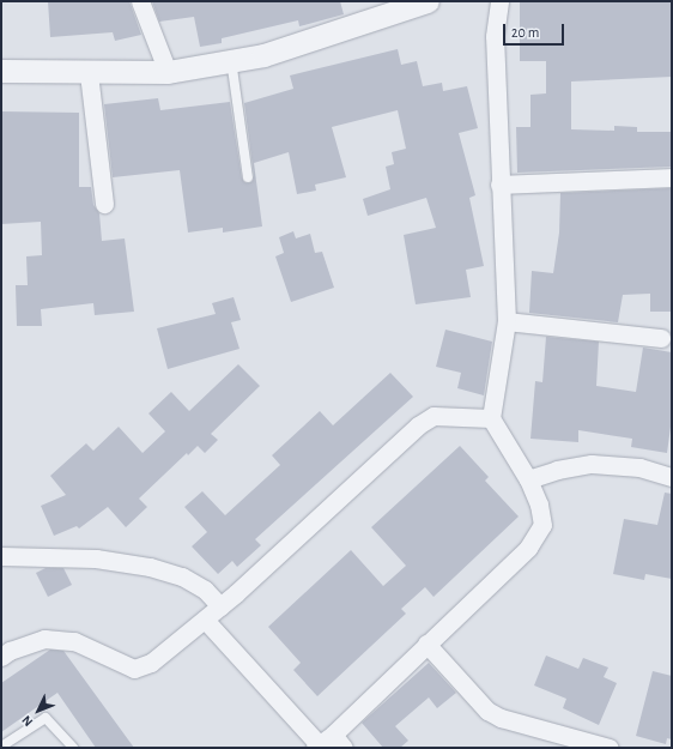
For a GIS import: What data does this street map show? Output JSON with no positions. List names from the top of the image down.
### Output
{
  "scale_bar": "20 m",
  "north": "bottom left"
}
